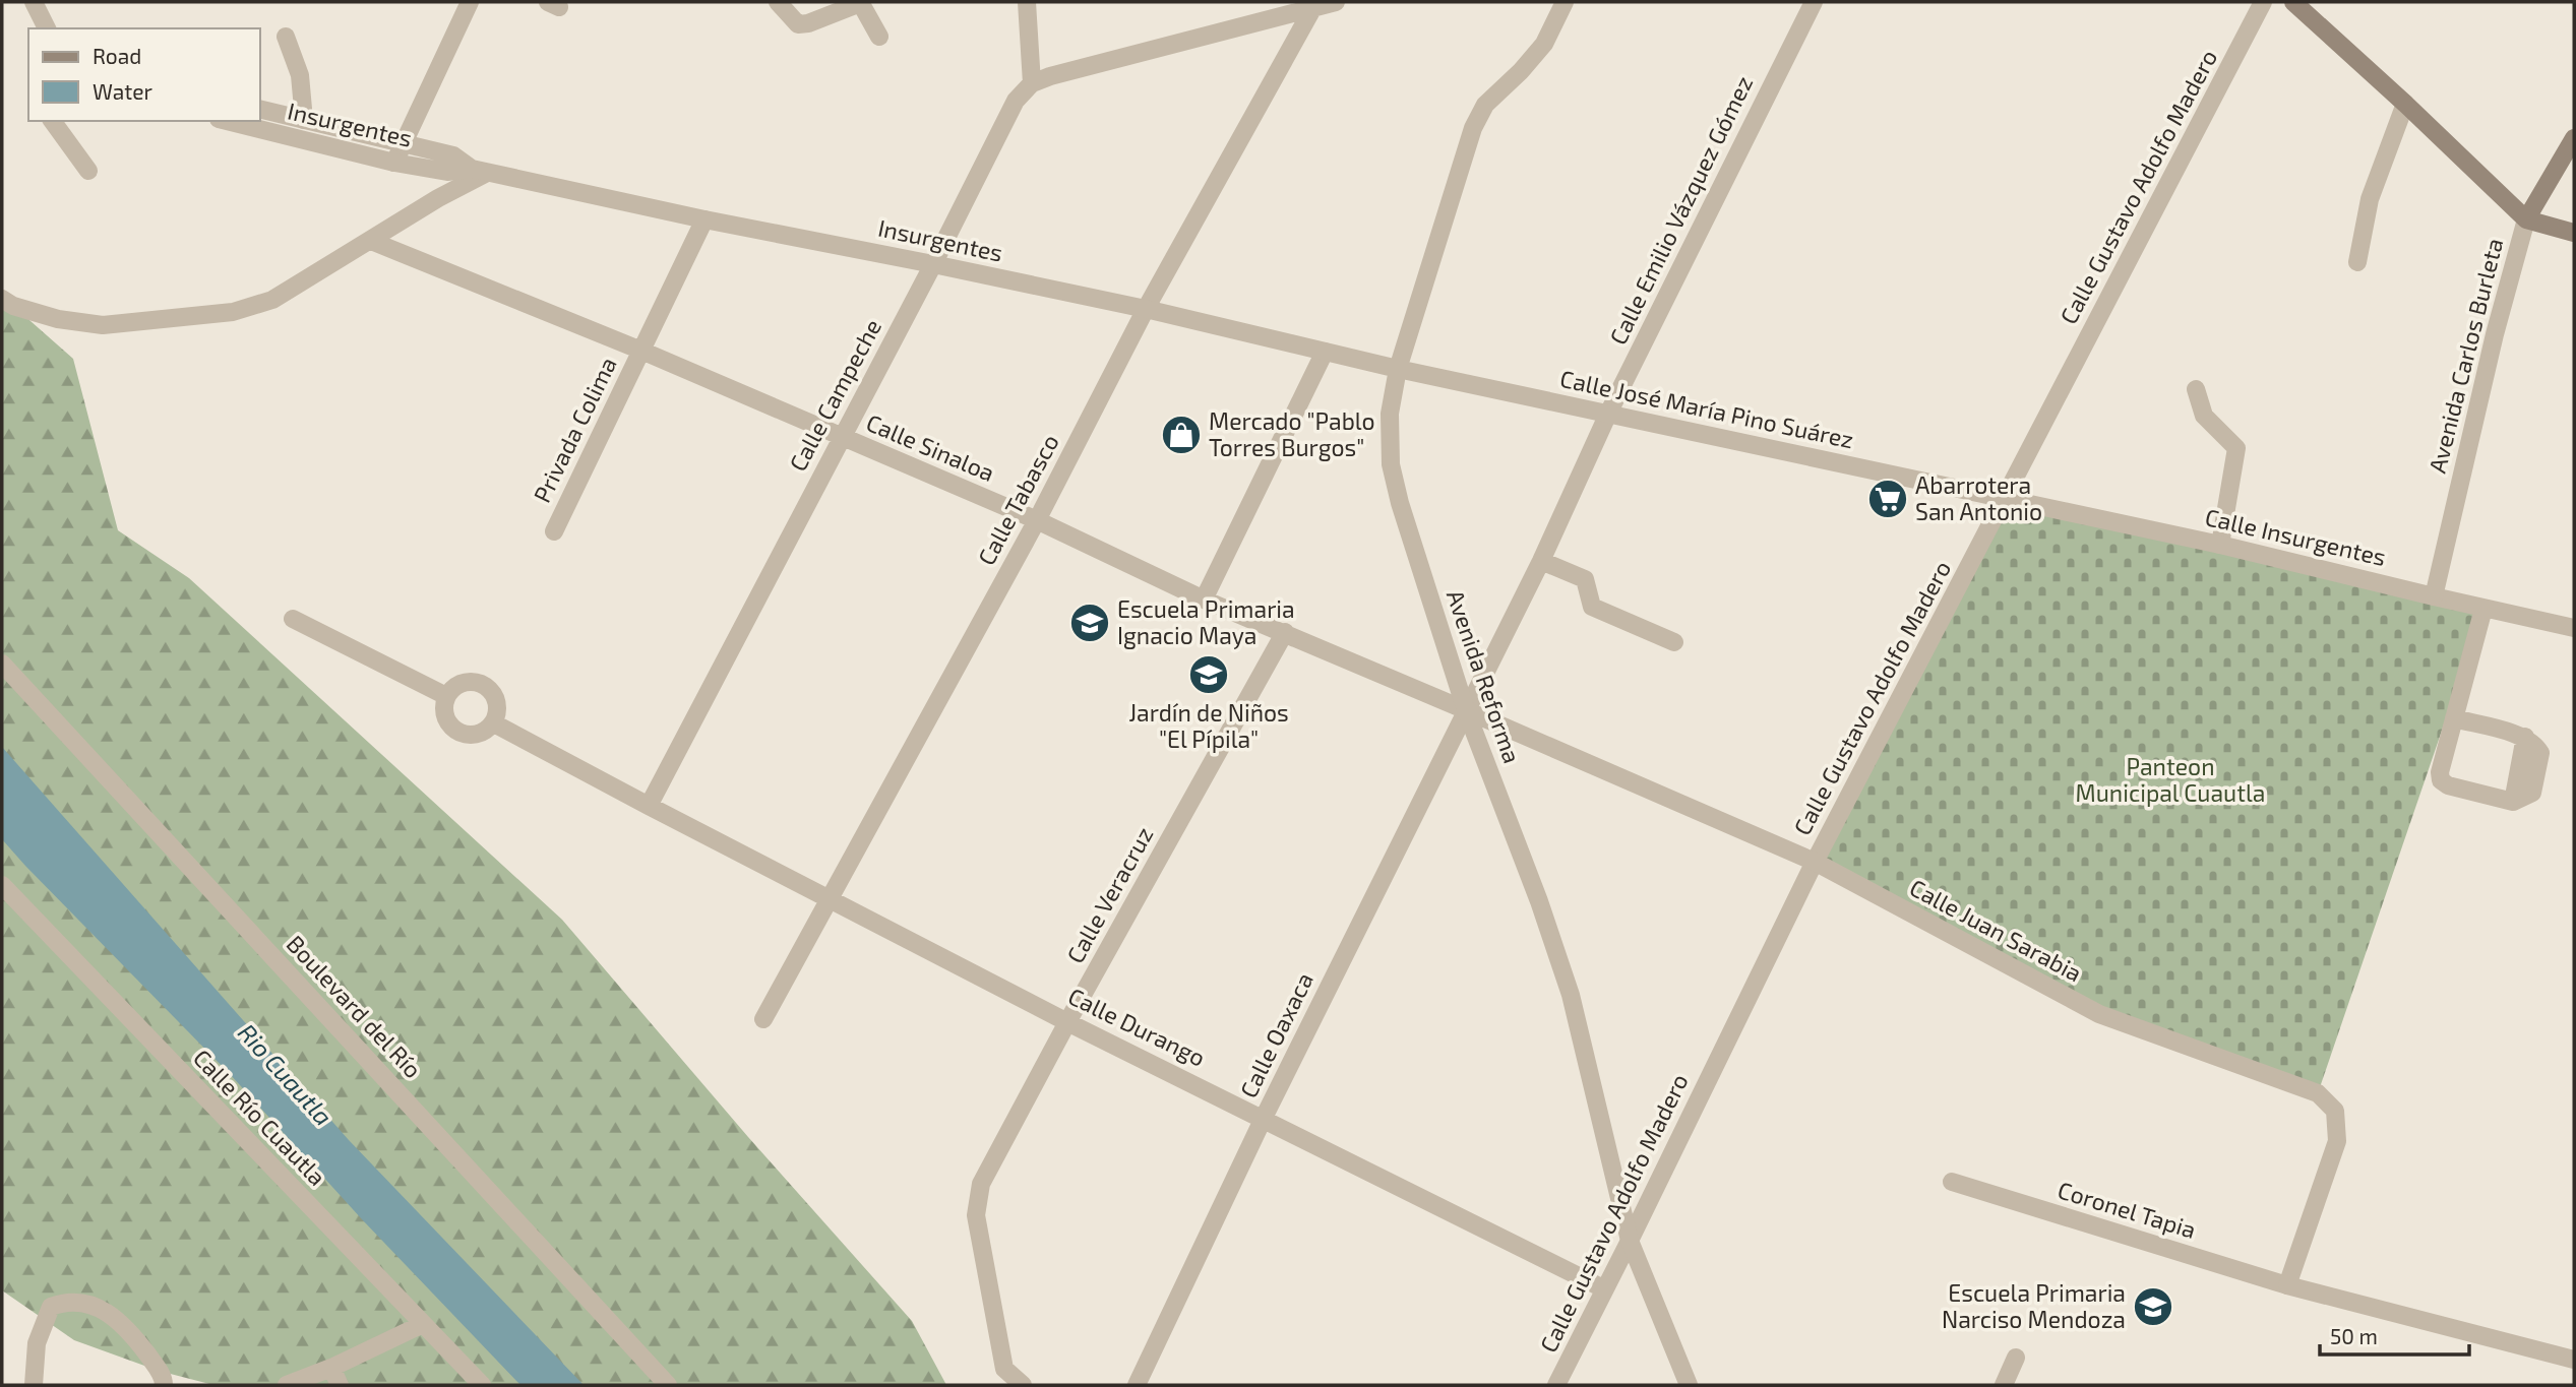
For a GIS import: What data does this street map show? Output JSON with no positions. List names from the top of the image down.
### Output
{
  "streets": {
    "main road": ["Avenida Carlos Burleta"],
    "street": [
      "Insurgentes",
      "Calle Gustavo Adolfo Madero",
      "Calle Emilio Vázquez Gómez",
      "Calle Campeche",
      "Calle José María Pino Suárez",
      "Privada Colima",
      "Calle Sinaloa",
      "Calle Tabasco",
      "Calle Insurgentes",
      "Avenida Reforma",
      "Calle Veracruz",
      "Calle Juan Sarabia",
      "Boulevard del Río",
      "Calle Durango",
      "Calle Oaxaca",
      "Calle Río Cuautla",
      "Coronel Tapia"
    ]
  },
  "crossings": [
    ["Insurgentes", "Calle Campeche"],
    ["Insurgentes", "Calle José María Pino Suárez"],
    ["Insurgentes", "Privada Colima"],
    ["Insurgentes", "Calle Tabasco"],
    ["Insurgentes", "Avenida Reforma"],
    ["Calle Gustavo Adolfo Madero", "Calle José María Pino Suárez"],
    ["Calle Gustavo Adolfo Madero", "Calle Insurgentes"],
    ["Calle Gustavo Adolfo Madero", "Avenida Reforma"],
    ["Calle Gustavo Adolfo Madero", "Calle Juan Sarabia"],
    ["Calle Gustavo Adolfo Madero", "Calle Durango"],
    ["Calle Emilio Vázquez Gómez", "Calle José María Pino Suárez"],
    ["Calle Emilio Vázquez Gómez", "Calle Sinaloa"],
    ["Calle Emilio Vázquez Gómez", "Avenida Reforma"],
    ["Calle Emilio Vázquez Gómez", "Calle Juan Sarabia"],
    ["Calle Emilio Vázquez Gómez", "Calle Oaxaca"],
    ["Avenida Carlos Burleta", "Calle Insurgentes"],
    ["Calle Campeche", "Calle Sinaloa"],
    ["Calle Campeche", "Calle Durango"],
    ["Calle José María Pino Suárez", "Calle Insurgentes"],
    ["Calle José María Pino Suárez", "Avenida Reforma"],
    ["Privada Colima", "Calle Sinaloa"],
    ["Calle Sinaloa", "Calle Tabasco"],
    ["Calle Sinaloa", "Avenida Reforma"],
    ["Calle Sinaloa", "Calle Veracruz"],
    ["Calle Sinaloa", "Calle Juan Sarabia"],
    ["Calle Sinaloa", "Calle Oaxaca"],
    ["Calle Tabasco", "Calle Durango"],
    ["Avenida Reforma", "Calle Juan Sarabia"],
    ["Avenida Reforma", "Calle Oaxaca"],
    ["Calle Veracruz", "Calle Durango"],
    ["Calle Juan Sarabia", "Calle Oaxaca"],
    ["Calle Juan Sarabia", "Coronel Tapia"],
    ["Calle Durango", "Calle Oaxaca"]
  ],
  "water": ["Rio Cuautla"],
  "parks": ["Panteon Municipal Cuautla"],
  "places": {
    "shop": ["Mercado \"Pablo Torres Burgos\""],
    "supermarket": ["Abarrotera San Antonio"],
    "school or university": ["Escuela Primaria Ignacio Maya", "Jardín de Niños \"El Pípila\"", "Escuela Primaria Narciso Mendoza"]
  },
  "legend": ["Road", "Water"],
  "scale_bar": "50 m"
}
